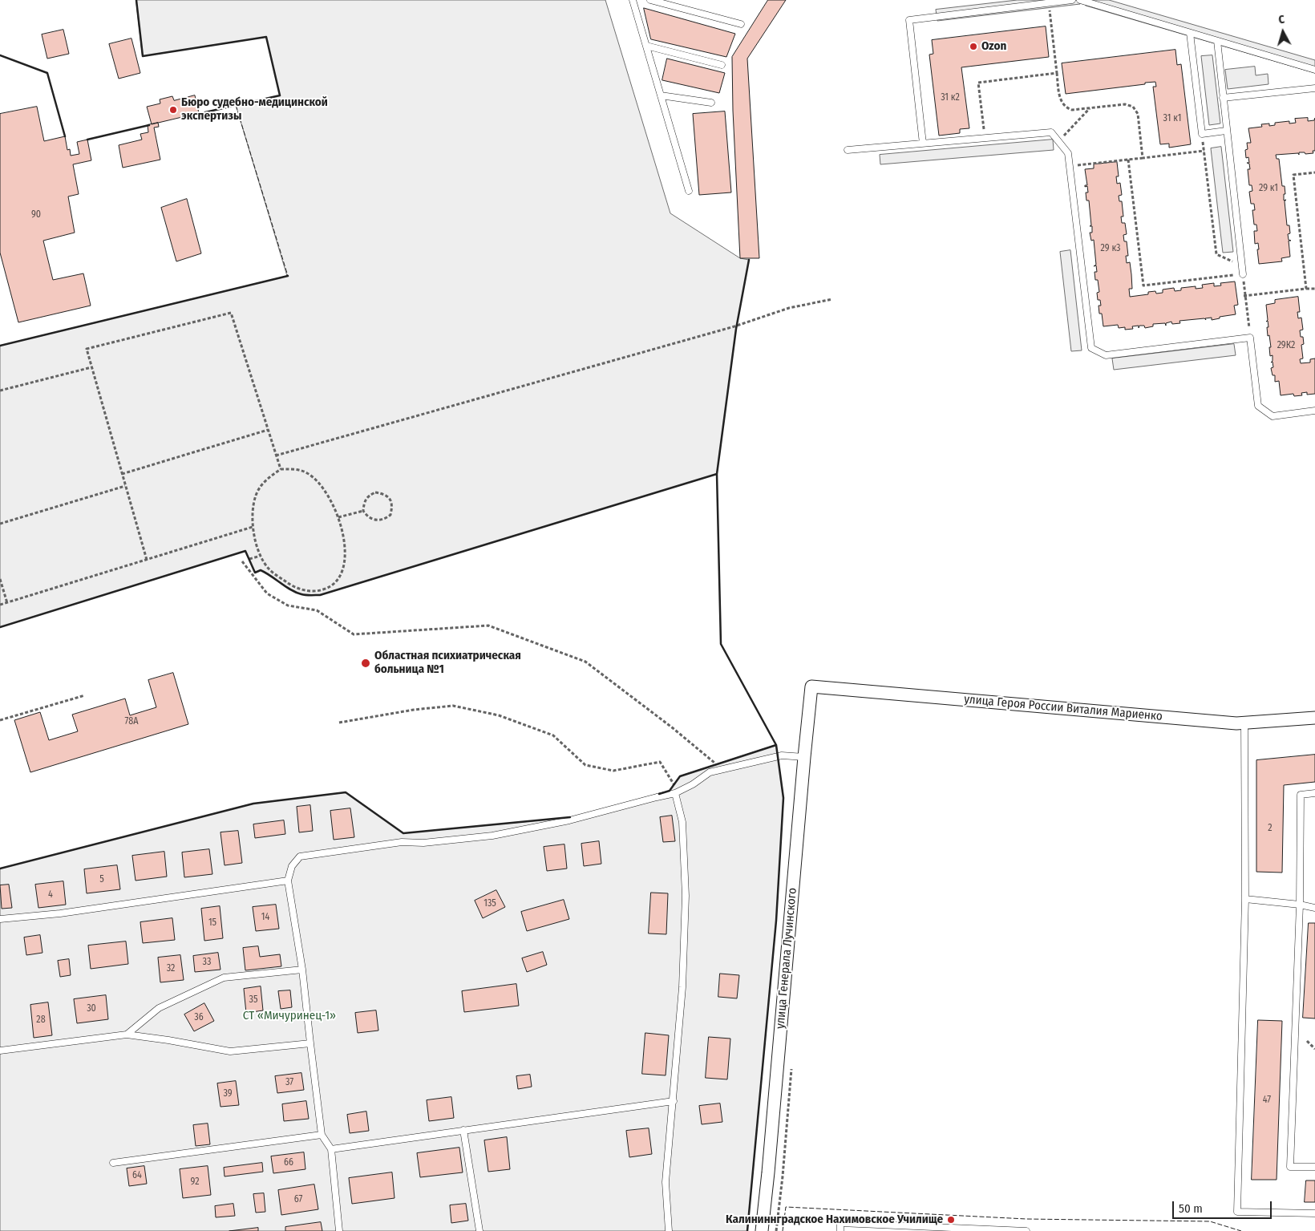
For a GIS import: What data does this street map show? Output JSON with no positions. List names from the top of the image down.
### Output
{
  "streets": {
    "street": ["улица Героя России Виталия Мариенко", "улица Генерала Лучинского"]
  },
  "crossings": [
    ["улица Героя России Виталия Мариенко", "улица Генерала Лучинского"]
  ],
  "parks": ["СТ «Мичуринец-1»"],
  "places": [
    "Ozon",
    "Бюро судебно-медицинской экспертизы",
    "Областная психиатрическая больница №1",
    "Калининнградское Нахимовское Училище"
  ],
  "house_numbers": [
    "31 к2",
    "31 к1",
    "29 к1",
    "90",
    "29 к3",
    "29К2",
    "78А",
    "2",
    "5",
    "4",
    "135",
    "14",
    "15",
    "33",
    "32",
    "35",
    "30",
    "36",
    "28",
    "37",
    "39",
    "47",
    "66",
    "64",
    "92",
    "67"
  ],
  "scale_bar": "50 m",
  "north": "top"
}
